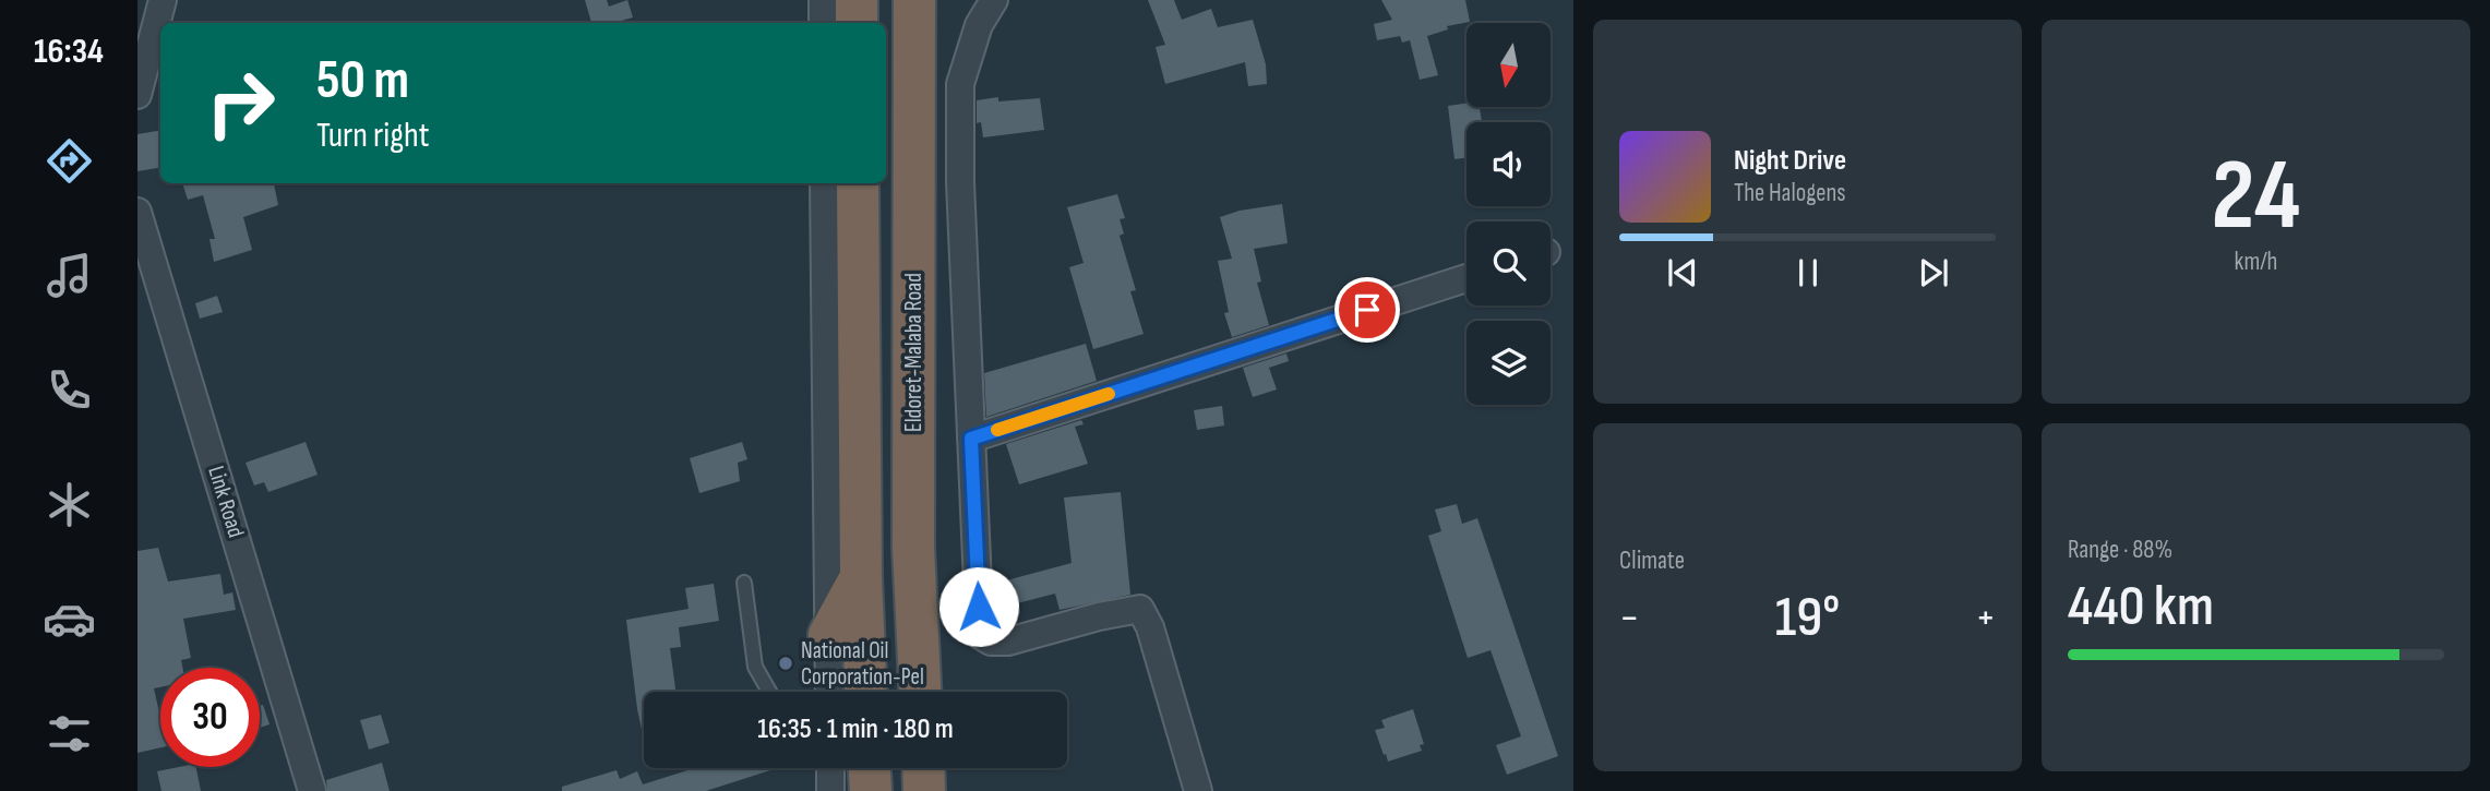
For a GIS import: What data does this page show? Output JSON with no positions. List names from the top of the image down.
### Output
{
  "streets": {
    "highway": ["Eldoret-Malaba Road"],
    "street": ["Link Road"]
  },
  "places": ["National Oil Corporation-Pel"],
  "north": "bottom",
  "page": {
    "tabs": "16:34",
    "tile": [
      ["24", "km/h"],
      "Climate",
      ["Range · 88%", "440 km"]
    ],
    "turn": ["50 m", "Turn right"],
    "song": ["Night Drive", "The Halogens"],
    "heat": ["−", "19°", "+"],
    "limit": "30",
    "trip": "16:35 · 1 min · 180 m"
  }
}
